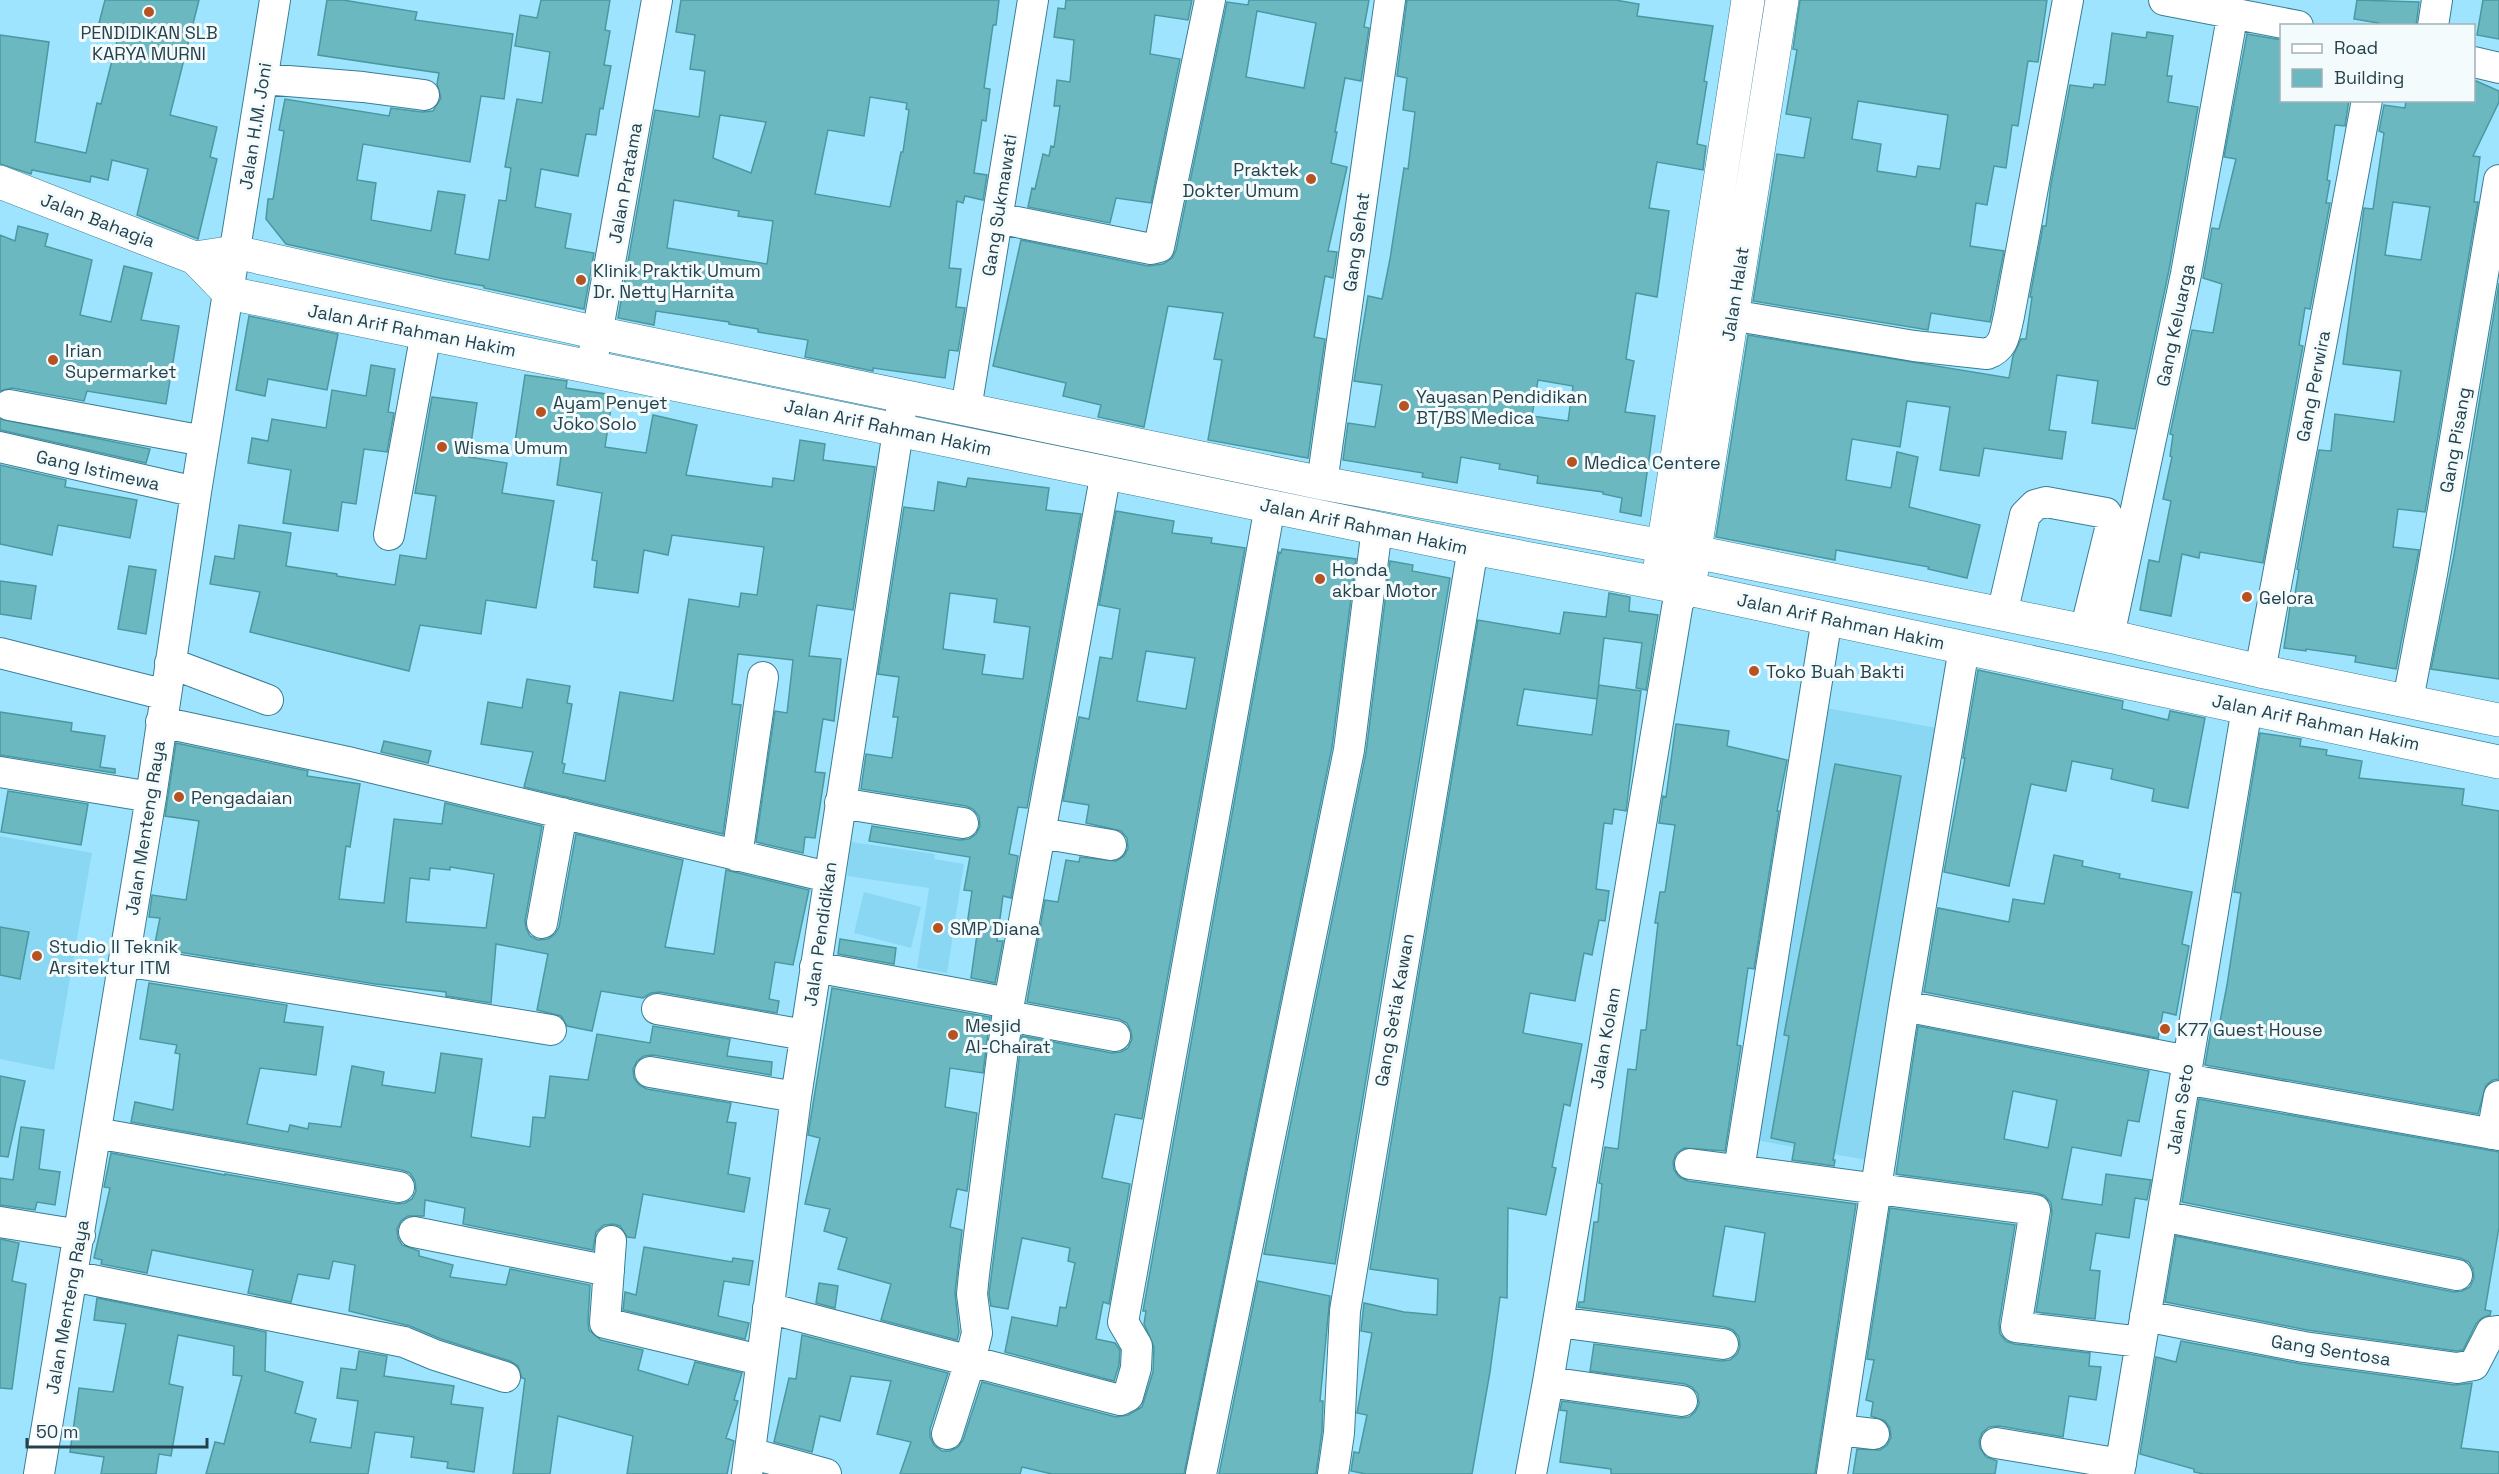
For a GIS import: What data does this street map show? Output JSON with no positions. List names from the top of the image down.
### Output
{
  "streets": {
    "main road": ["Jalan Bahagia", "Jalan Halat", "Jalan Arif Rahman Hakim"],
    "street": [
      "Jalan H.M. Joni",
      "Jalan Pratama",
      "Gang Sukmawati",
      "Gang Sehat",
      "Gang Keluarga",
      "Gang Perwira",
      "Gang Pisang",
      "Gang Istimewa",
      "Jalan Menteng Raya",
      "Jalan Pendidikan",
      "Gang Setia Kawan",
      "Jalan Kolam",
      "Jalan Seto",
      "Gang Sentosa"
    ]
  },
  "crossings": [
    ["Jalan H.M. Joni", "Jalan Bahagia"],
    ["Jalan H.M. Joni", "Jalan Arif Rahman Hakim"],
    ["Jalan H.M. Joni", "Jalan Menteng Raya"],
    ["Jalan Pratama", "Jalan Arif Rahman Hakim"],
    ["Gang Sukmawati", "Jalan Arif Rahman Hakim"],
    ["Jalan Bahagia", "Jalan Arif Rahman Hakim"],
    ["Jalan Bahagia", "Jalan Menteng Raya"],
    ["Gang Sehat", "Jalan Arif Rahman Hakim"],
    ["Jalan Halat", "Jalan Arif Rahman Hakim"],
    ["Jalan Halat", "Jalan Kolam"],
    ["Gang Keluarga", "Jalan Arif Rahman Hakim"],
    ["Jalan Arif Rahman Hakim", "Gang Perwira"],
    ["Jalan Arif Rahman Hakim", "Gang Pisang"],
    ["Jalan Arif Rahman Hakim", "Jalan Menteng Raya"],
    ["Jalan Arif Rahman Hakim", "Jalan Pendidikan"],
    ["Jalan Arif Rahman Hakim", "Gang Setia Kawan"],
    ["Jalan Arif Rahman Hakim", "Jalan Kolam"],
    ["Jalan Arif Rahman Hakim", "Jalan Seto"],
    ["Gang Istimewa", "Jalan Menteng Raya"],
    ["Jalan Seto", "Gang Sentosa"]
  ],
  "places": [
    "PENDIDIKAN SLB KARYA MURNI",
    "Praktek Dokter Umum",
    "Klinik Praktik Umum Dr. Netty Harnita",
    "Irian Supermarket",
    "Yayasan Pendidikan BT/BS Medica",
    "Ayam Penyet Joko Solo",
    "Wisma Umum",
    "Medica Centere",
    "Honda akbar Motor",
    "Gelora",
    "Toko Buah Bakti",
    "Pengadaian",
    "SMP Diana",
    "Studio II Teknik Arsitektur ITM",
    "K77 Guest House",
    "Mesjid Al-Chairat"
  ],
  "legend": ["Road", "Building"],
  "scale_bar": "50 m"
}
